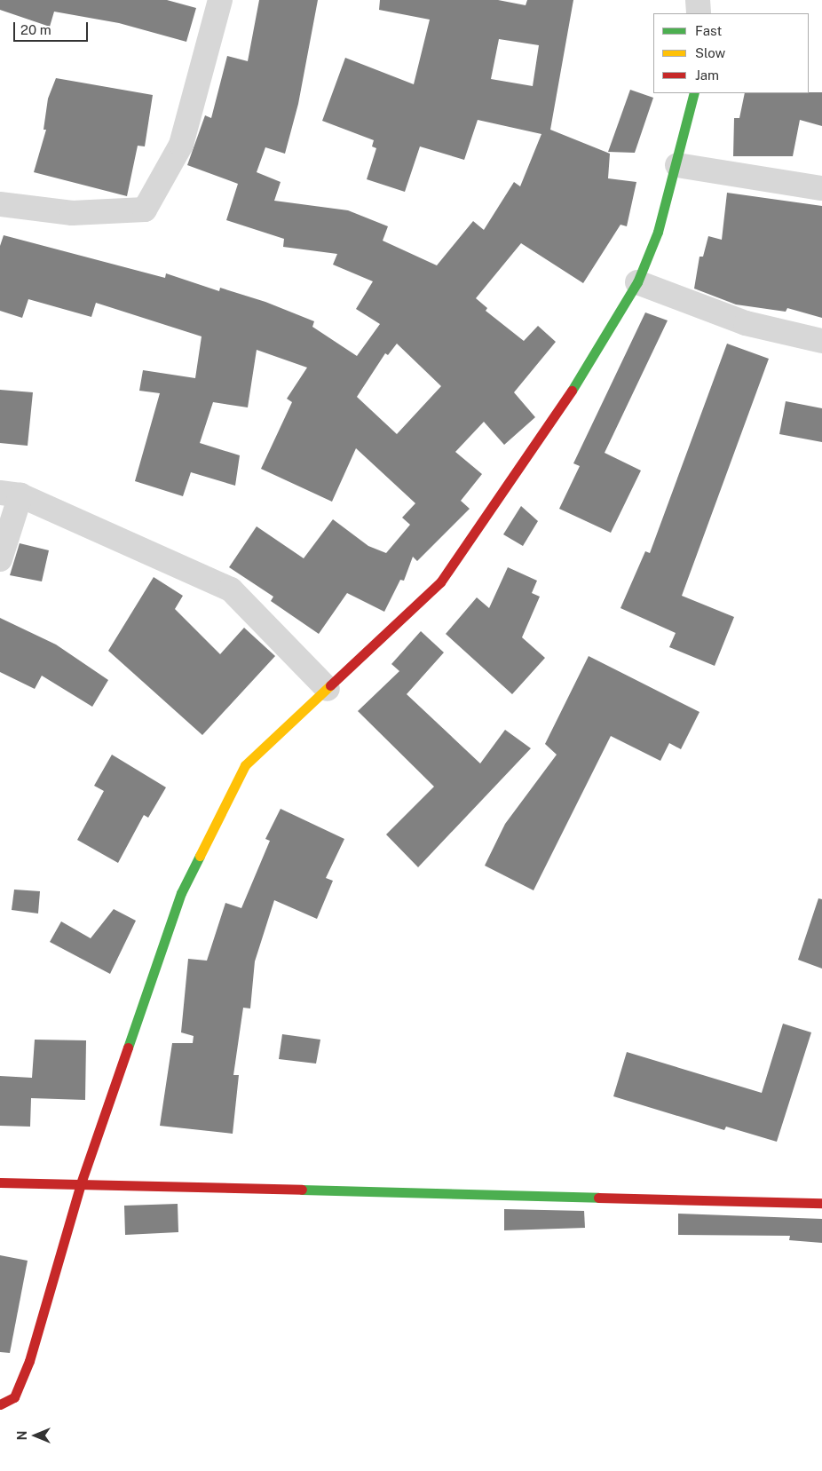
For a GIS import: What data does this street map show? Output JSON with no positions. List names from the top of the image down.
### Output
{
  "legend": ["Fast", "Slow", "Jam"],
  "scale_bar": "20 m",
  "north": "left"
}
